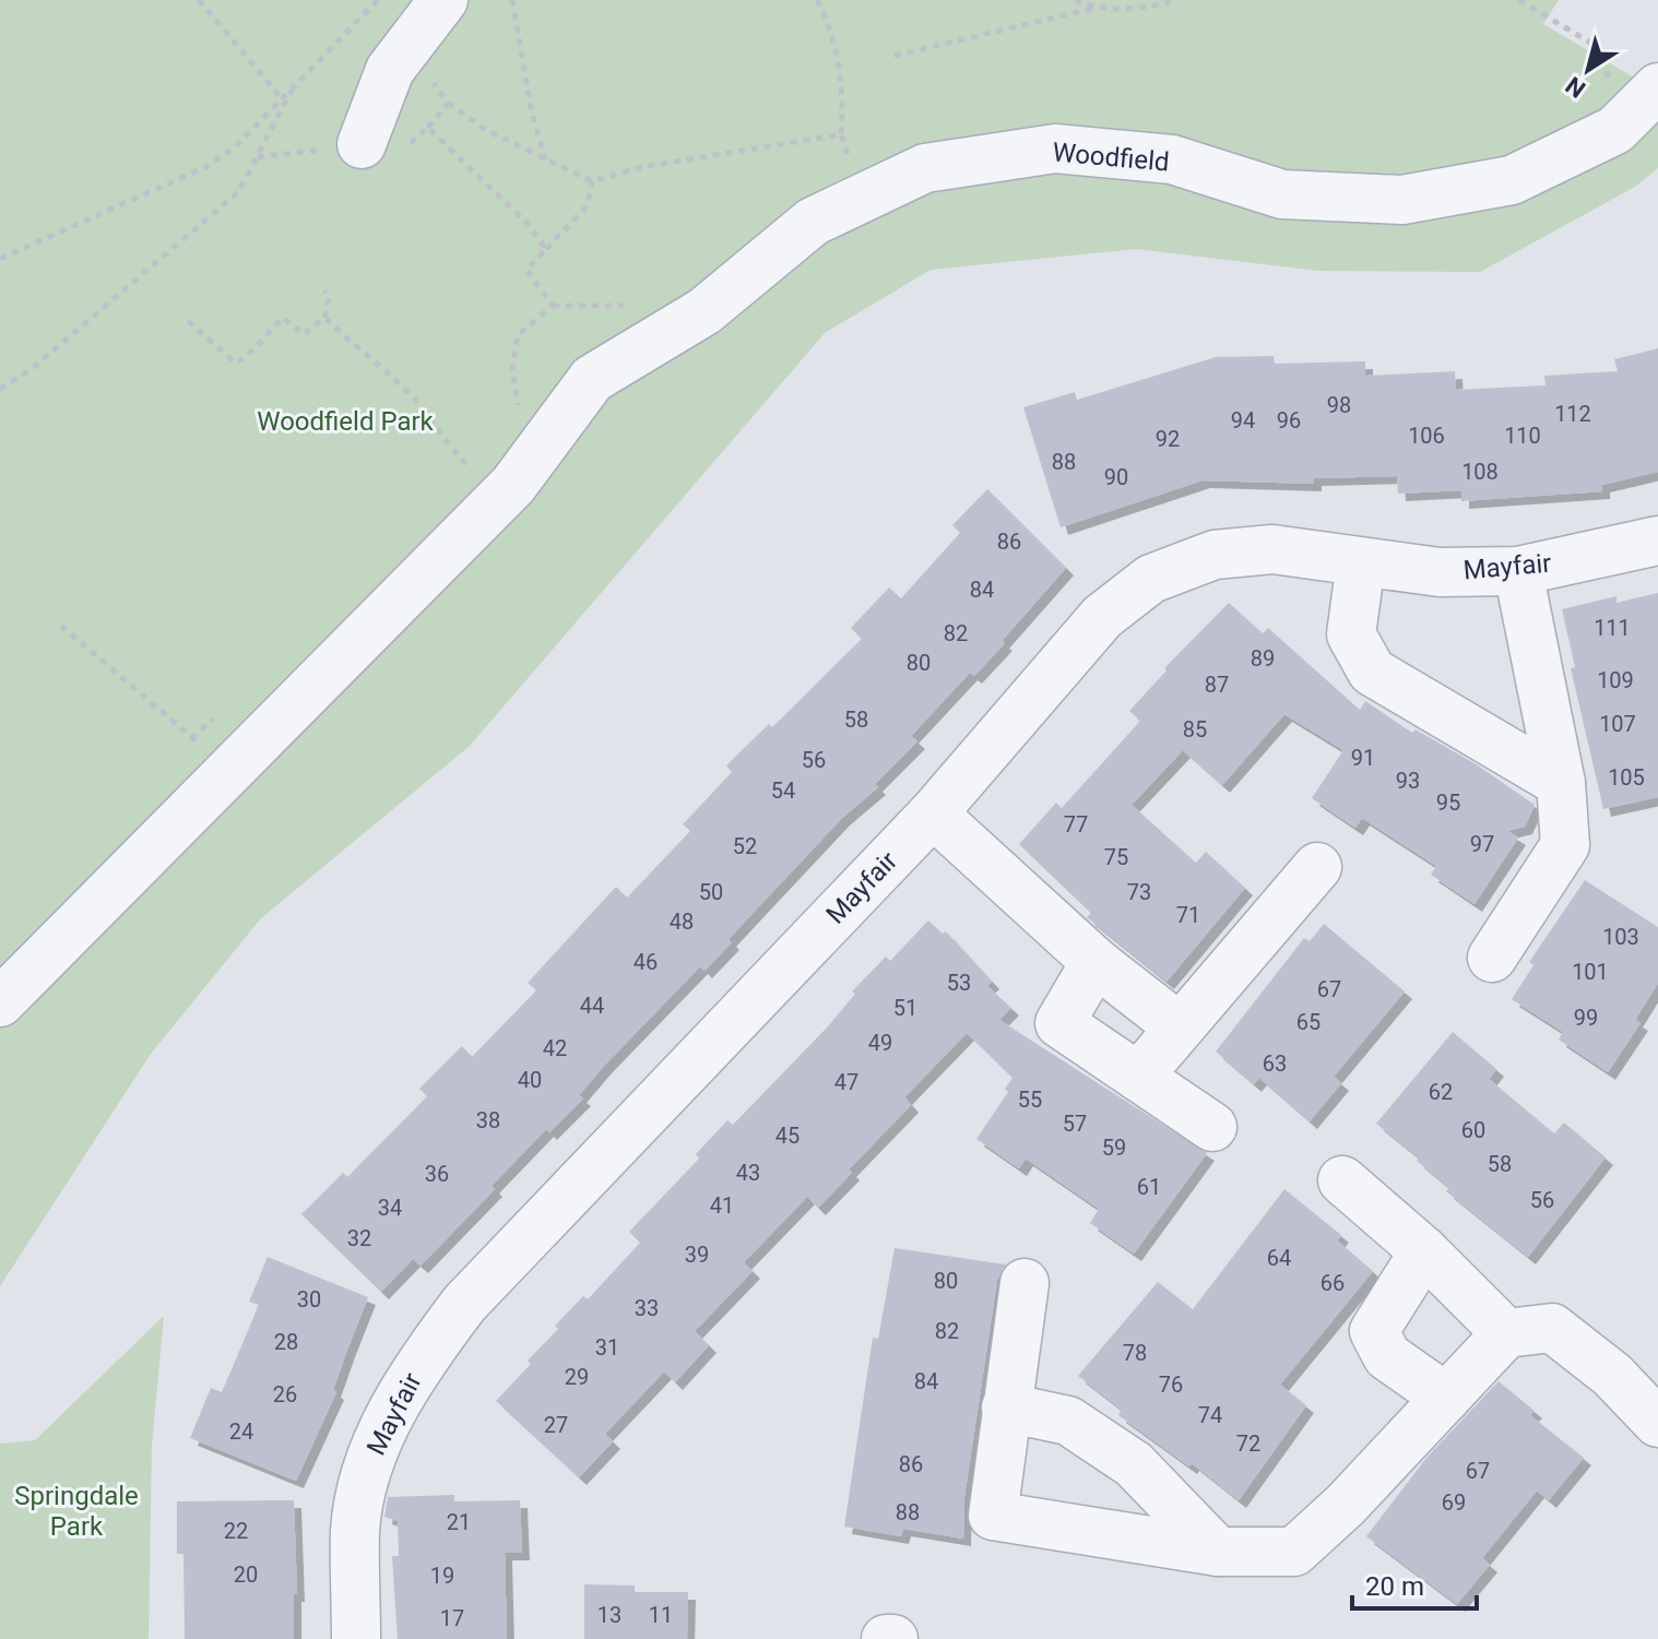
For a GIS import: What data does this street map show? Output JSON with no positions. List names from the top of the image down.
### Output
{
  "streets": {
    "street": ["Woodfield", "Mayfair"]
  },
  "parks": ["Woodfield Park", "Springdale Park"],
  "house_numbers": [
    "98",
    "112",
    "94",
    "96",
    "106",
    "110",
    "92",
    "88",
    "108",
    "90",
    "86",
    "84",
    "111",
    "82",
    "89",
    "80",
    "109",
    "87",
    "58",
    "107",
    "85",
    "91",
    "56",
    "105",
    "93",
    "54",
    "95",
    "77",
    "97",
    "52",
    "75",
    "50",
    "73",
    "71",
    "48",
    "103",
    "46",
    "101",
    "53",
    "67",
    "44",
    "51",
    "99",
    "65",
    "49",
    "42",
    "63",
    "40",
    "47",
    "62",
    "55",
    "38",
    "57",
    "60",
    "45",
    "59",
    "58",
    "43",
    "36",
    "61",
    "56",
    "41",
    "34",
    "32",
    "39",
    "64",
    "80",
    "66",
    "30",
    "33",
    "82",
    "28",
    "31",
    "78",
    "29",
    "84",
    "76",
    "26",
    "74",
    "27",
    "24",
    "72",
    "86",
    "67",
    "69",
    "88",
    "21",
    "22",
    "20",
    "19",
    "13",
    "11",
    "17"
  ],
  "scale_bar": "20 m",
  "north": "bottom left"
}
